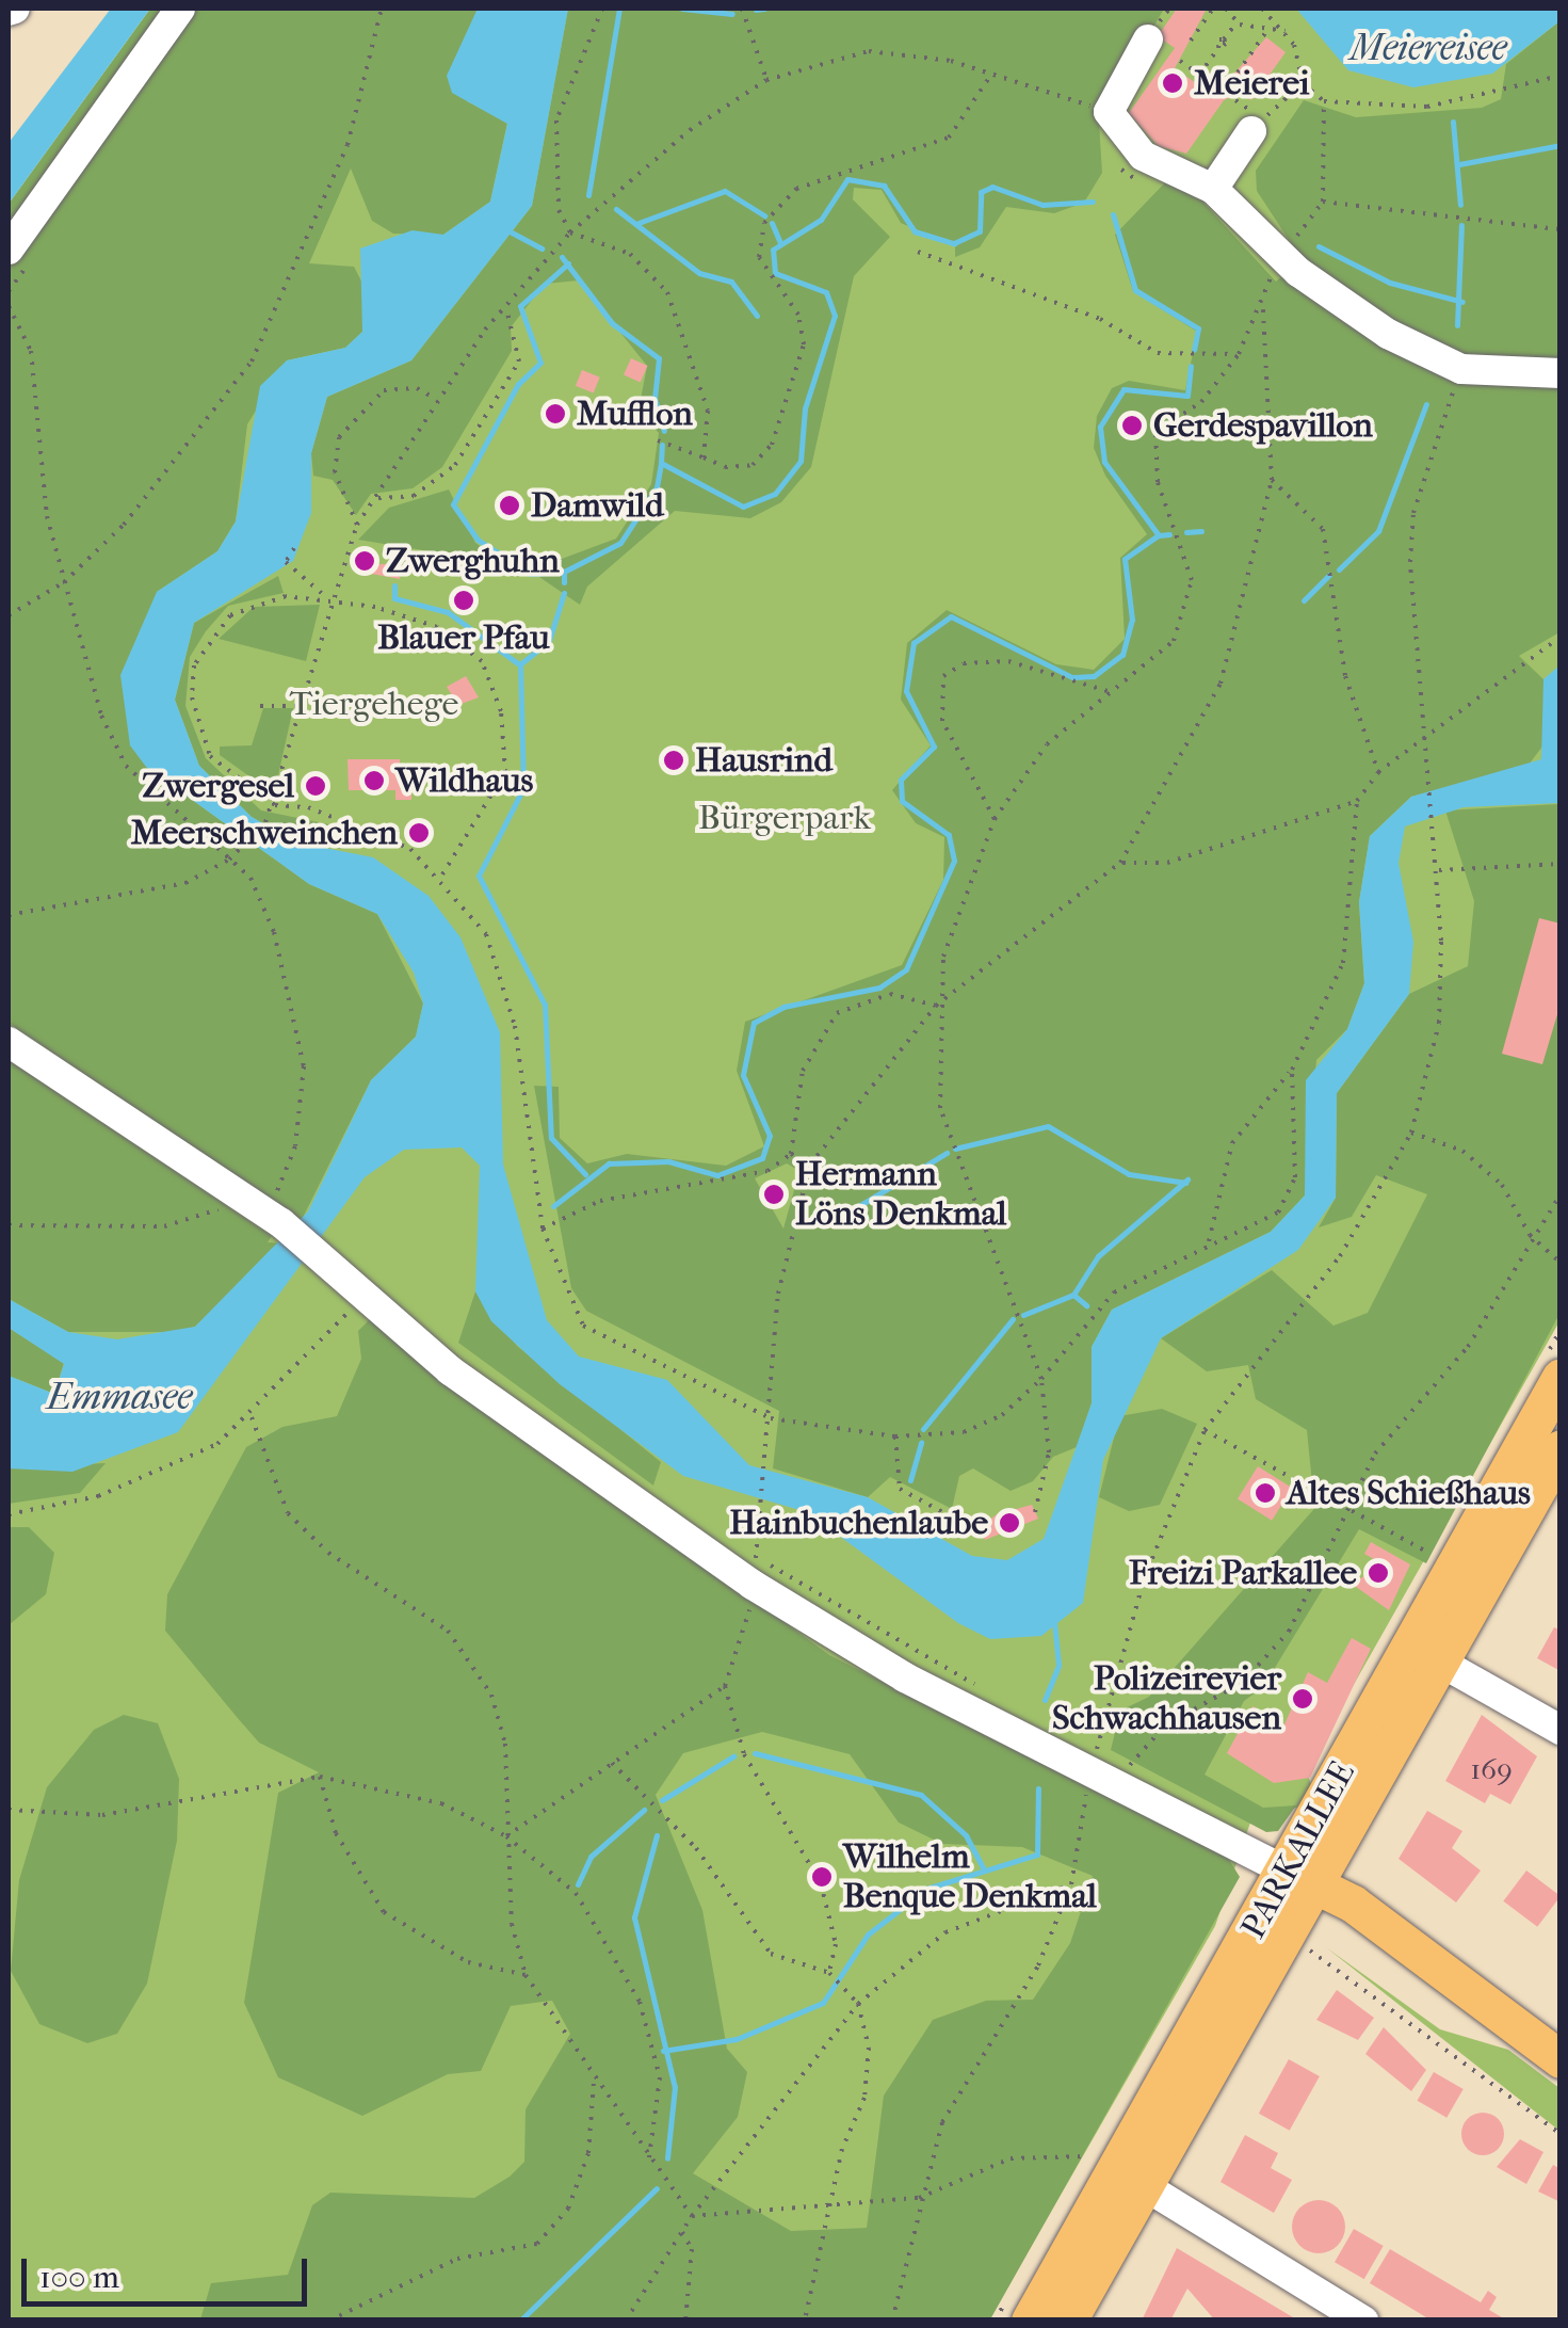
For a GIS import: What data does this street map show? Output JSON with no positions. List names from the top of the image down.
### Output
{
  "streets": {
    "main road": ["PARKALLEE"]
  },
  "water": ["Meiereisee", "Emmasee"],
  "parks": ["Tiergehege", "Bürgerpark"],
  "places": [
    "Meierei",
    "Mufflon",
    "Gerdespavillon",
    "Damwild",
    "Zwerghuhn",
    "Blauer Pfau",
    "Hausrind",
    "Wildhaus",
    "Zwergesel",
    "Meerschweinchen",
    "Hermann Löns Denkmal",
    "Altes Schießhaus",
    "Hainbuchenlaube",
    "Freizi Parkallee",
    "Polizeirevier Schwachhausen",
    "Wilhelm Benque Denkmal"
  ],
  "house_numbers": ["169"],
  "scale_bar": "100 m"
}
